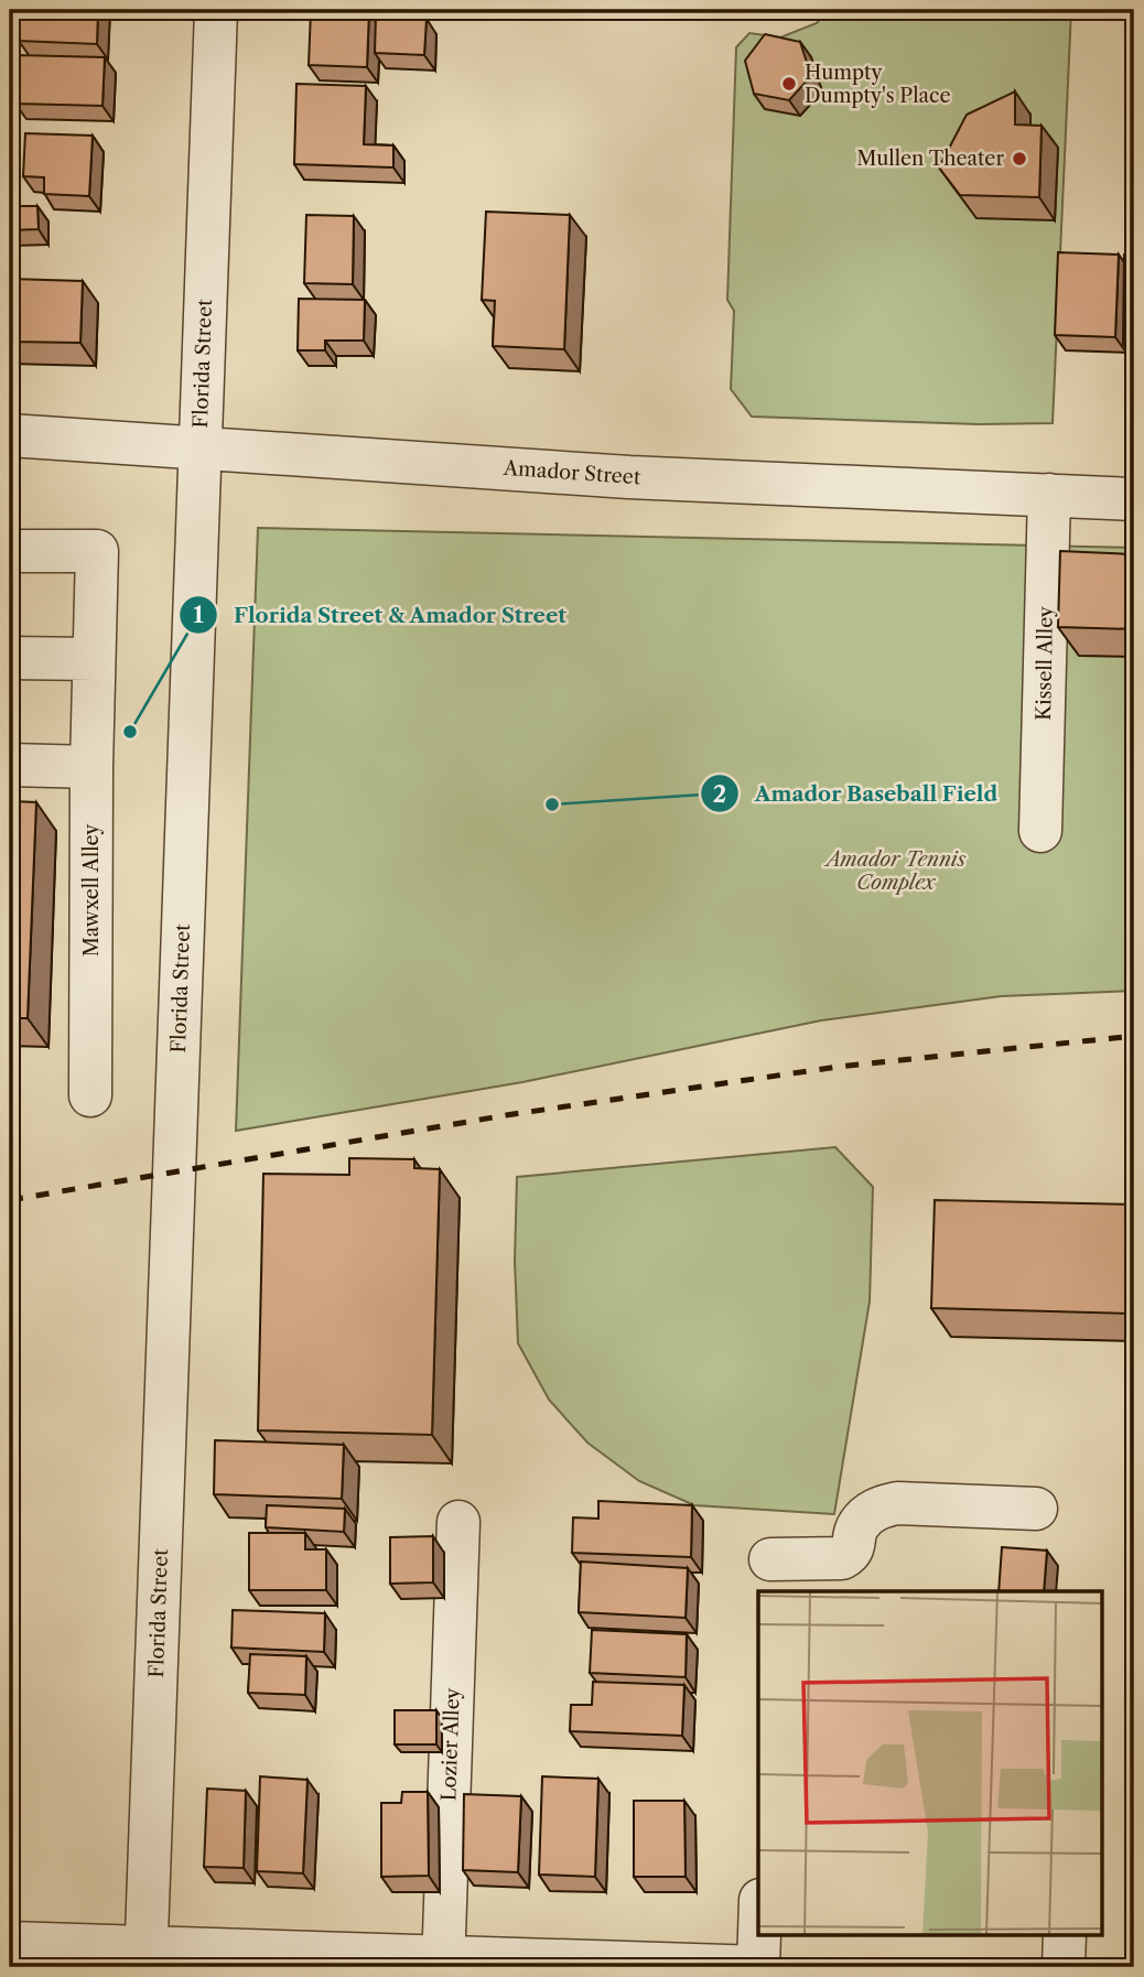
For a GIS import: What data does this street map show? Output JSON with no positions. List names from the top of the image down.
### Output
{
  "streets": {
    "street": [
      "Florida Street",
      "Amador Street",
      "Kissell Alley",
      "Mawxell Alley",
      "Lozier Alley"
    ]
  },
  "crossings": [
    ["Florida Street", "Amador Street"],
    ["Amador Street", "Kissell Alley"]
  ],
  "parks": ["Amador Tennis Complex"],
  "places": [
    "Humpty Dumpty's Place",
    "Mullen Theater",
    "Florida Street & Amador Street",
    "Amador Baseball Field"
  ]
}
